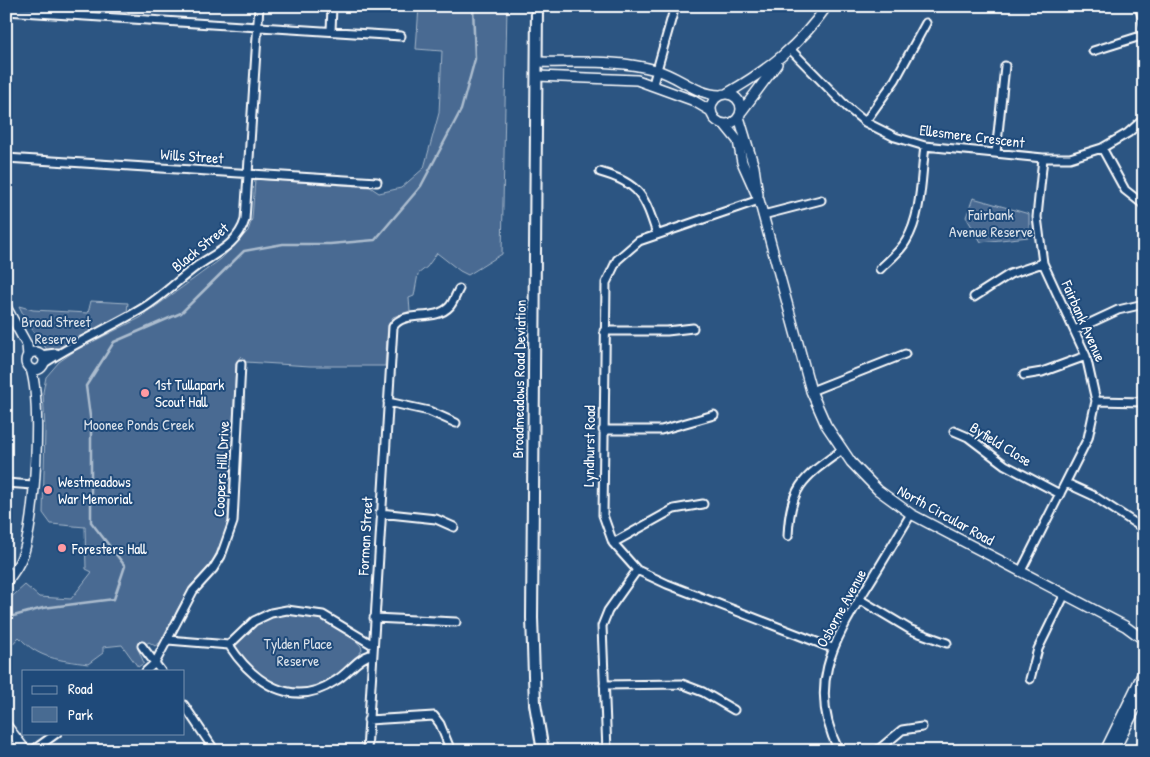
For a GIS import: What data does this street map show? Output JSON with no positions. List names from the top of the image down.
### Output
{
  "streets": {
    "main road": ["Broadmeadows Road Deviation"],
    "street": [
      "Ellesmere Crescent",
      "Wills Street",
      "Black Street",
      "Fairbank Avenue",
      "Byfield Close",
      "Lyndhurst Road",
      "Coopers Hill Drive",
      "North Circular Road",
      "Forman Street",
      "Osborne Avenue"
    ]
  },
  "crossings": [
    ["Ellesmere Crescent", "Fairbank Avenue"],
    ["Wills Street", "Black Street"],
    ["Fairbank Avenue", "Byfield Close"],
    ["Fairbank Avenue", "North Circular Road"],
    ["Lyndhurst Road", "North Circular Road"],
    ["Lyndhurst Road", "Osborne Avenue"],
    ["North Circular Road", "Osborne Avenue"]
  ],
  "parks": [
    "Fairbank Avenue Reserve",
    "Broad Street Reserve",
    "Moonee Ponds Creek",
    "Tylden Place Reserve"
  ],
  "places": ["1st Tullapark Scout Hall", "Westmeadows War Memorial", "Foresters Hall"],
  "legend": ["Road", "Park"]
}
